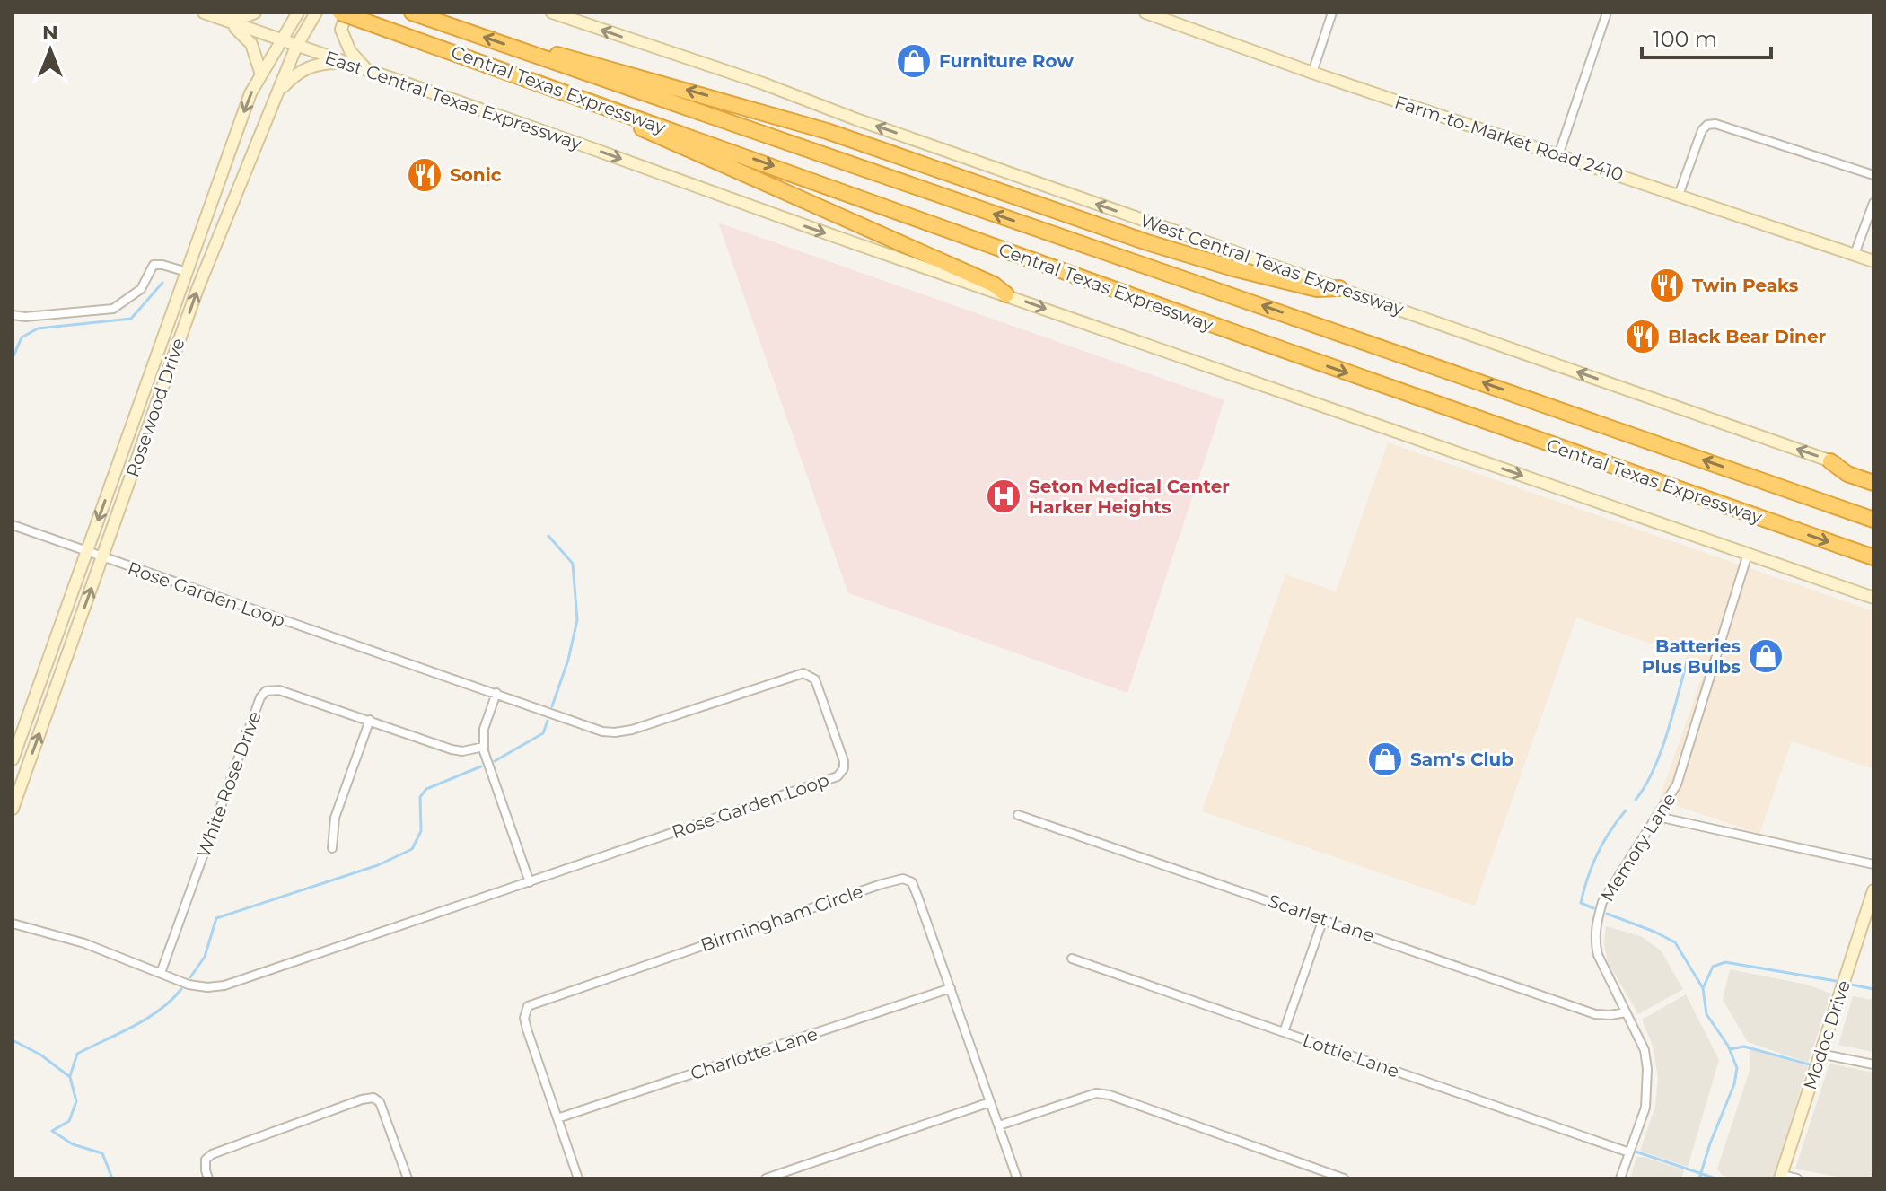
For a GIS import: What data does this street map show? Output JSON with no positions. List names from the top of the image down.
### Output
{
  "streets": {
    "highway": ["Central Texas Expressway"],
    "main road": [
      "East Central Texas Expressway",
      "Farm-to-Market Road 2410",
      "West Central Texas Expressway",
      "Rosewood Drive",
      "Modoc Drive"
    ],
    "street": [
      "Rose Garden Loop",
      "White Rose Drive",
      "Memory Lane",
      "Birmingham Circle",
      "Scarlet Lane",
      "Charlotte Lane",
      "Lottie Lane"
    ]
  },
  "crossings": [
    ["East Central Texas Expressway", "Rosewood Drive"],
    ["Rosewood Drive", "Rose Garden Loop"],
    ["Rose Garden Loop", "White Rose Drive"],
    ["Memory Lane", "Scarlet Lane"],
    ["Memory Lane", "Lottie Lane"],
    ["Birmingham Circle", "Charlotte Lane"]
  ],
  "one_way": ["East Central Texas Expressway", "West Central Texas Expressway"],
  "places": {
    "shop": ["Furniture Row", "Batteries Plus Bulbs", "Sam's Club"],
    "restaurant": ["Sonic", "Twin Peaks", "Black Bear Diner"],
    "hospital": ["Seton Medical Center Harker Heights"]
  },
  "scale_bar": "100 m",
  "north": "top"
}
